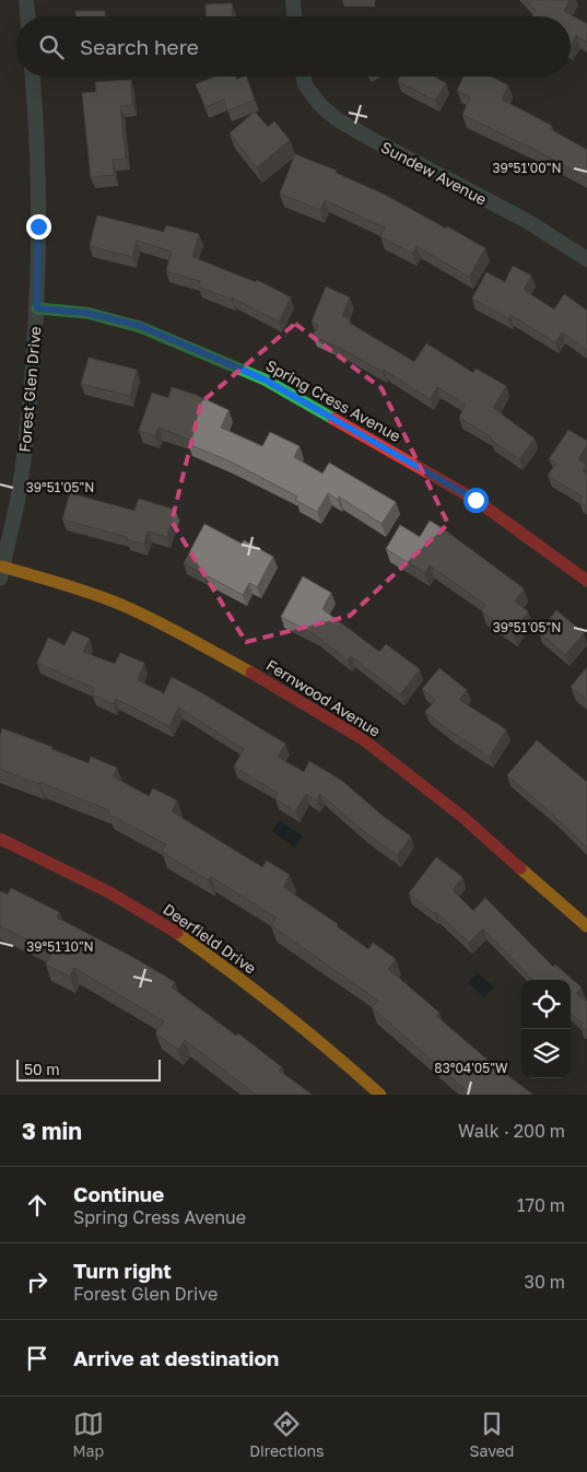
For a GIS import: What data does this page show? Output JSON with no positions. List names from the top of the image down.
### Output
{
  "streets": {
    "street": [
      "Sundew Avenue",
      "Forest Glen Drive",
      "Spring Cress Avenue",
      "Fernwood Avenue",
      "Deerfield Drive"
    ]
  },
  "crossings": [
    ["Forest Glen Drive", "Spring Cress Avenue"],
    ["Forest Glen Drive", "Fernwood Avenue"]
  ],
  "scale_bar": "50 m",
  "page": {
    "search": "Search here",
    "scale": "50 m",
    "heading": ["3 min", "Walk · 200 m"],
    "list": [
      ["Continue", "Spring Cress Avenue", "170 m"],
      ["Turn right", "Forest Glen Drive", "30 m"],
      "Arrive at destination"
    ],
    "nav": ["Map", "Directions", "Saved"]
  },
  "coordinates": [
    "39°51'00\"N",
    "39°51'05\"N",
    "39°51'10\"N",
    "83°04'05\"W"
  ]
}
